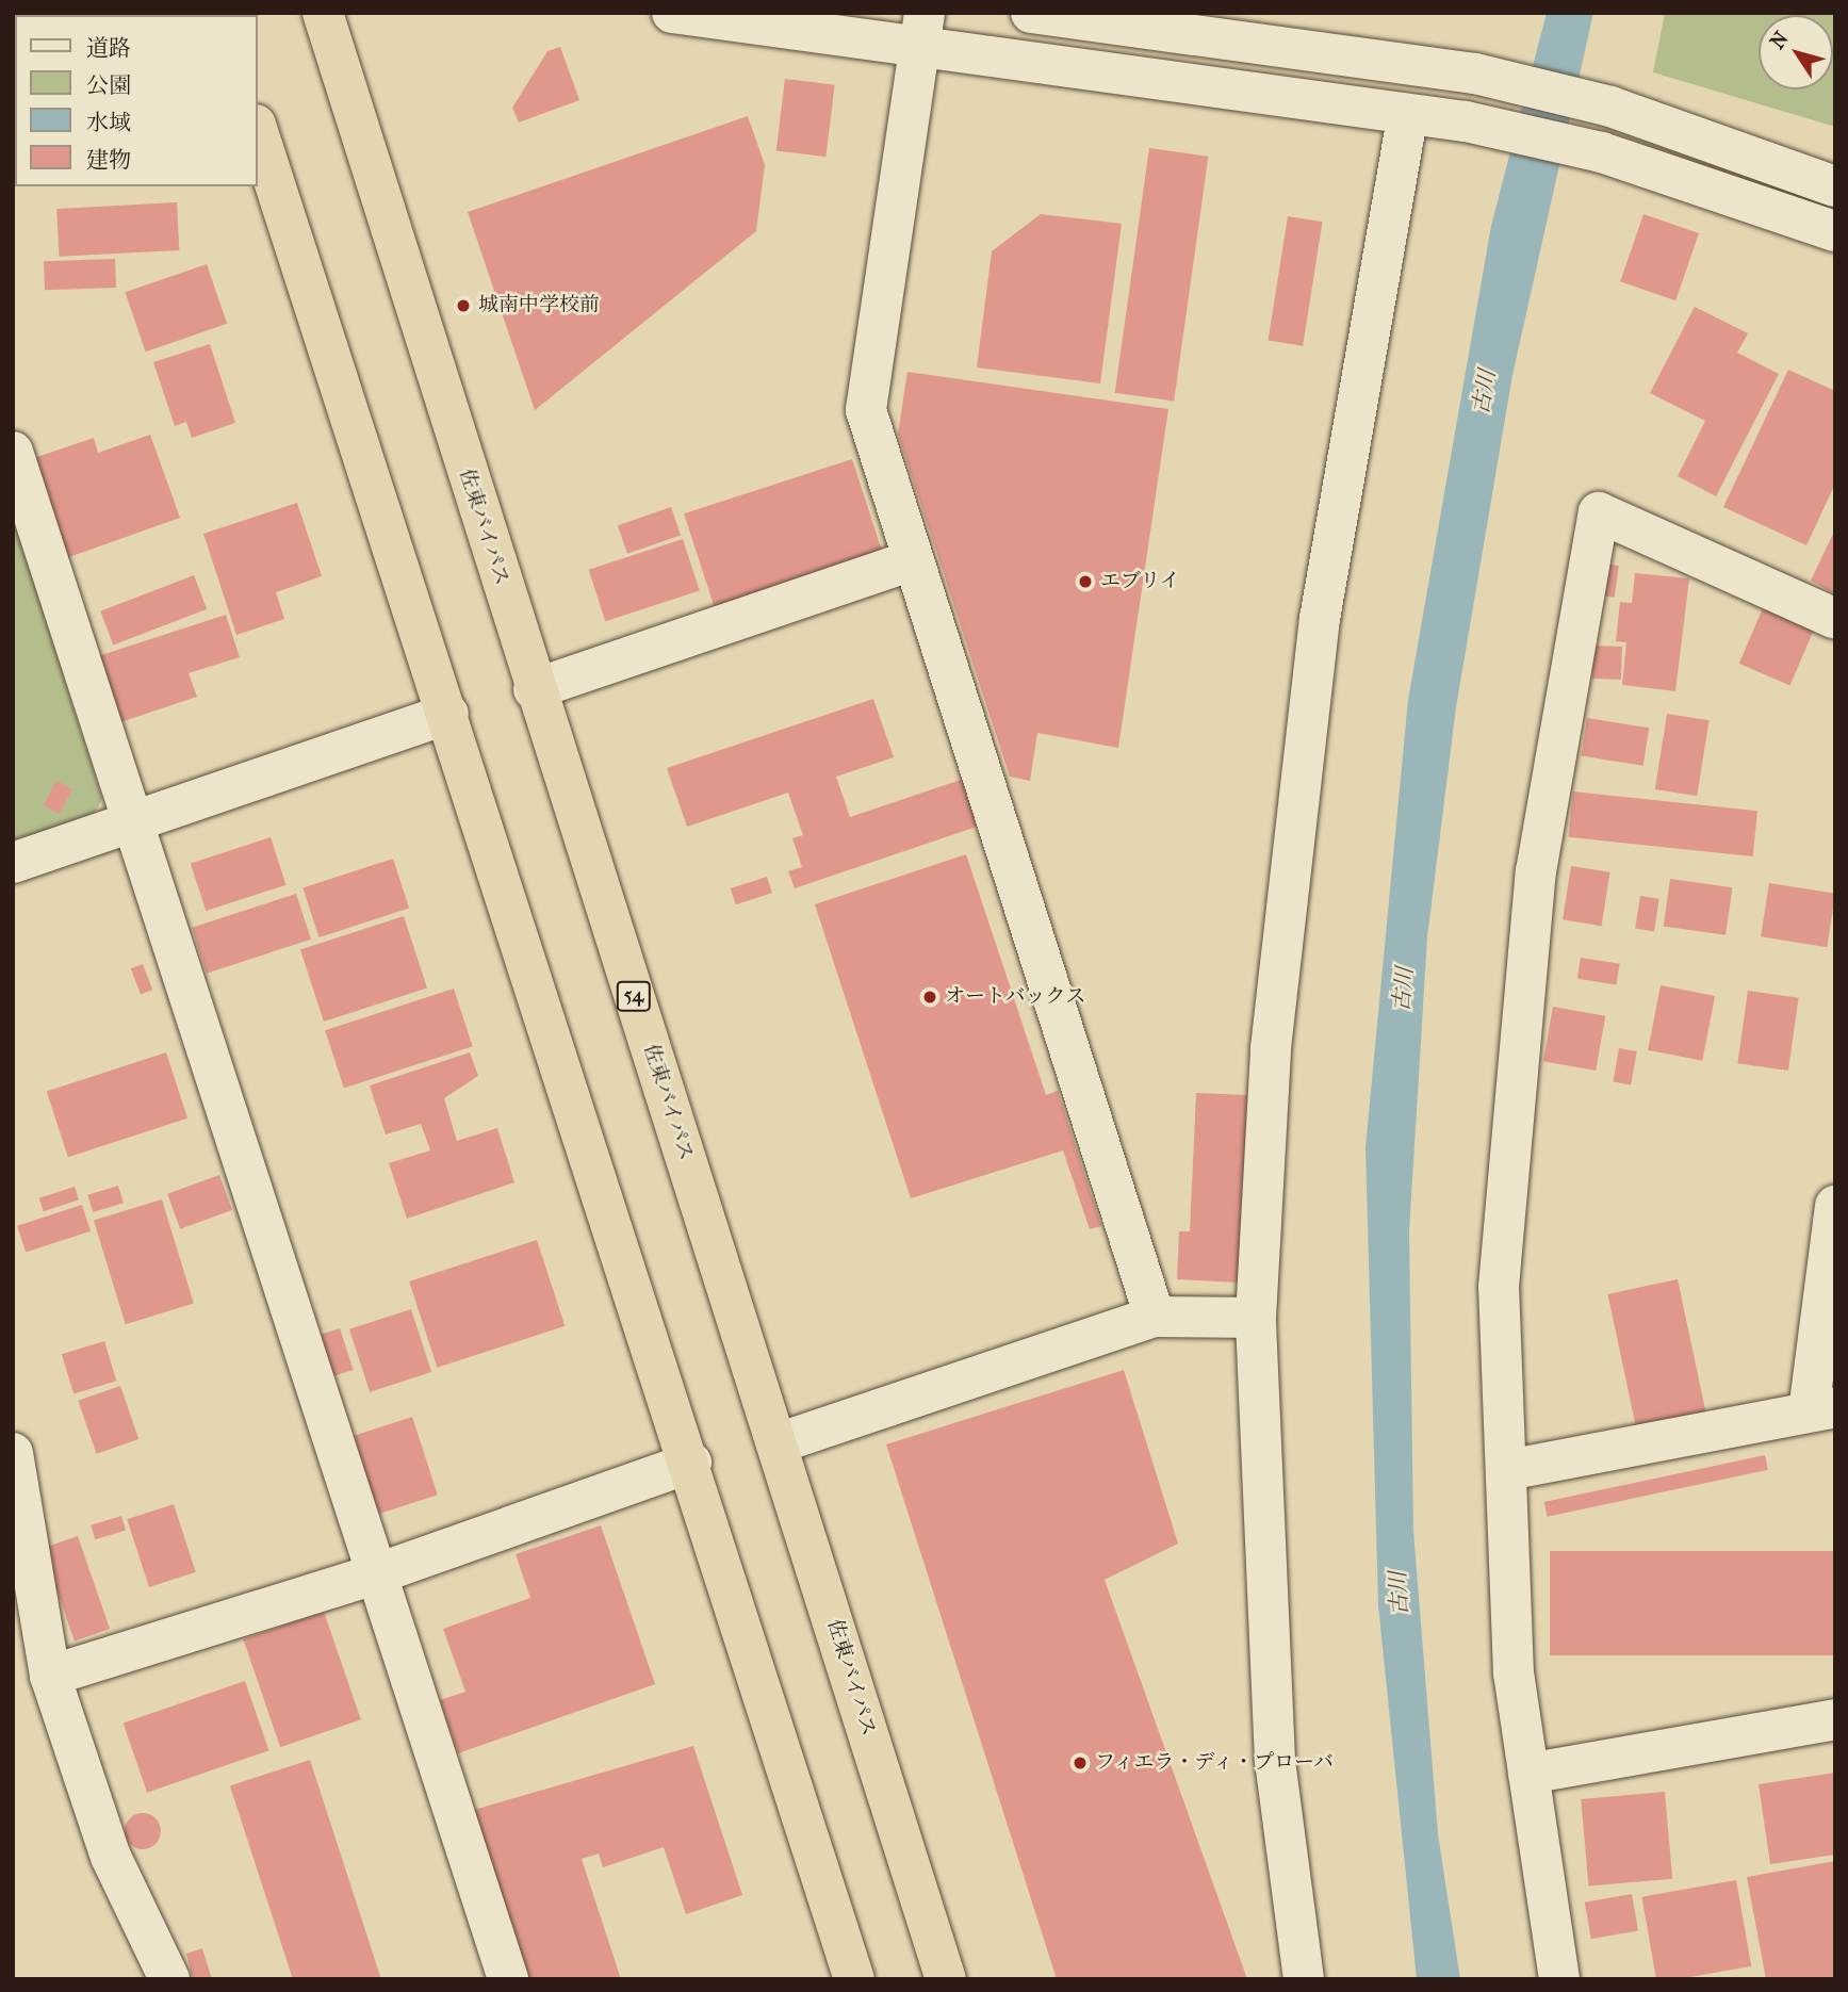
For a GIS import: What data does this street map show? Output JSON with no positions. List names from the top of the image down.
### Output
{
  "streets": {
    "highway": ["佐東バイパス", "54"]
  },
  "water": ["古川"],
  "places": [
    "城南中学校前",
    "エブリイ",
    "オートバックス",
    "フィエラ・ディ・プローバ"
  ],
  "legend": [
    "道路",
    "公園",
    "水域",
    "建物"
  ],
  "north": "top left"
}
